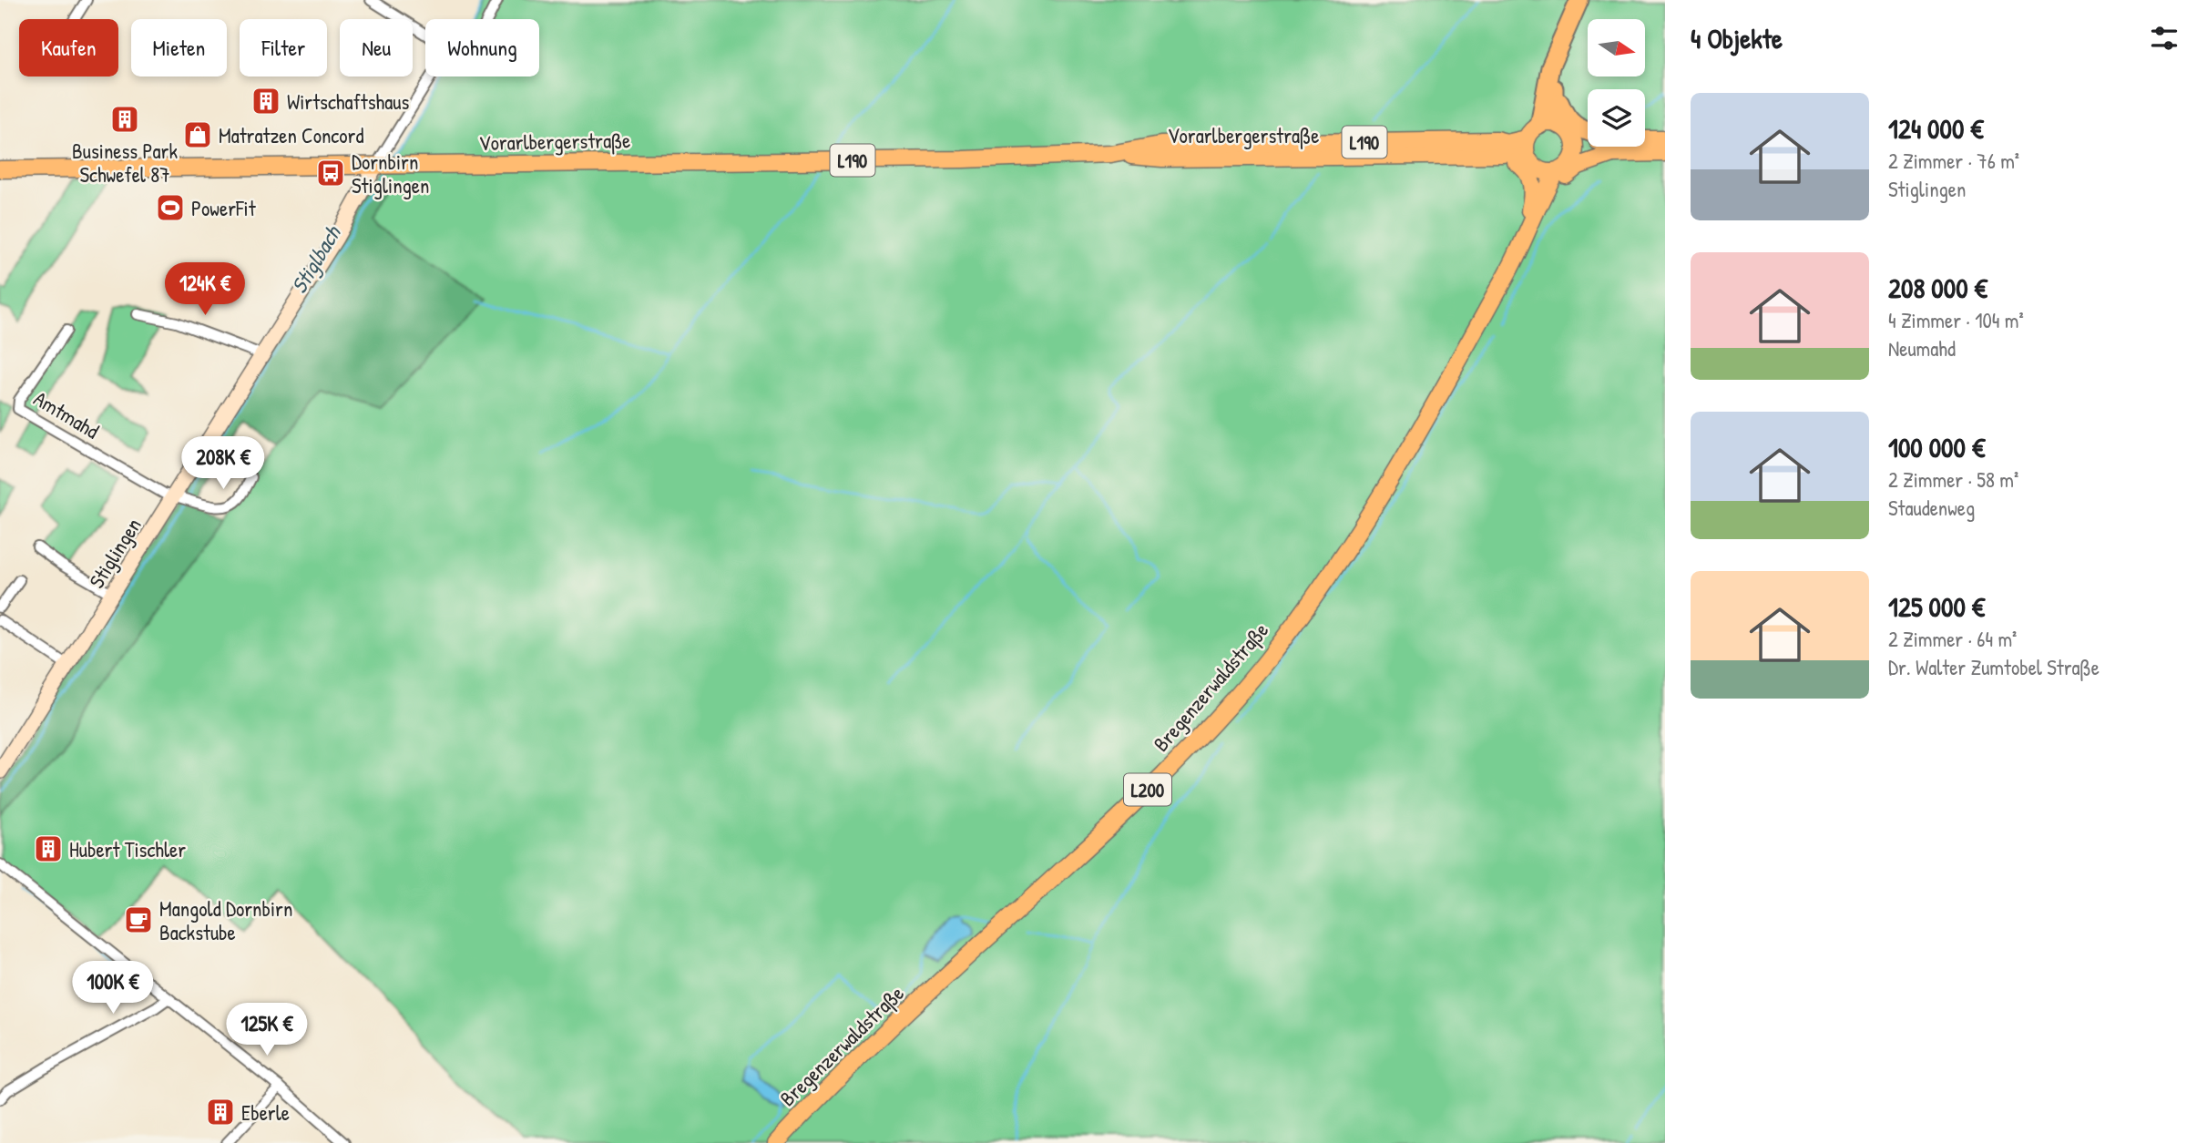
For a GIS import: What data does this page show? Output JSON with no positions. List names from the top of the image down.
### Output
{
  "streets": {
    "main road": [
      "Vorarlbergerstraße",
      "L190",
      "Stiglingen",
      "Bregenzerwaldstraße",
      "L200"
    ],
    "street": ["Amtmahd"]
  },
  "crossings": [
    ["Vorarlbergerstraße", "Stiglingen"],
    ["Vorarlbergerstraße", "Bregenzerwaldstraße"],
    ["Amtmahd", "Stiglingen"]
  ],
  "water": ["Stiglbach"],
  "places": {
    "building": [
      "Wirtschaftshaus",
      "Business Park Schwefel 87",
      "Hubert Tischler",
      "Eberle"
    ],
    "shop": ["Matratzen Concord"],
    "bus stop": ["Dornbirn Stiglingen"],
    "sports": ["PowerFit"],
    "cafe": ["Mangold Dornbirn Backstube"]
  },
  "north": "right",
  "page": {
    "heading": "4 Objekte",
    "chip": [
      "Kaufen",
      "Mieten",
      "Filter",
      "Neu",
      "Wohnung"
    ],
    "list": [
      {
        "name": "124 000 €",
        "note": "2 Zimmer · 76 m² · Stiglingen"
      },
      {
        "name": "208 000 €",
        "note": "4 Zimmer · 104 m² · Neumahd"
      },
      {
        "name": "100 000 €",
        "note": "2 Zimmer · 58 m² · Staudenweg"
      },
      {
        "name": "125 000 €",
        "note": "2 Zimmer · 64 m² · Dr. Walter Zumtobel Straße"
      }
    ],
    "price": [
      "124K €",
      "208K €",
      "100K €",
      "125K €"
    ]
  }
}
